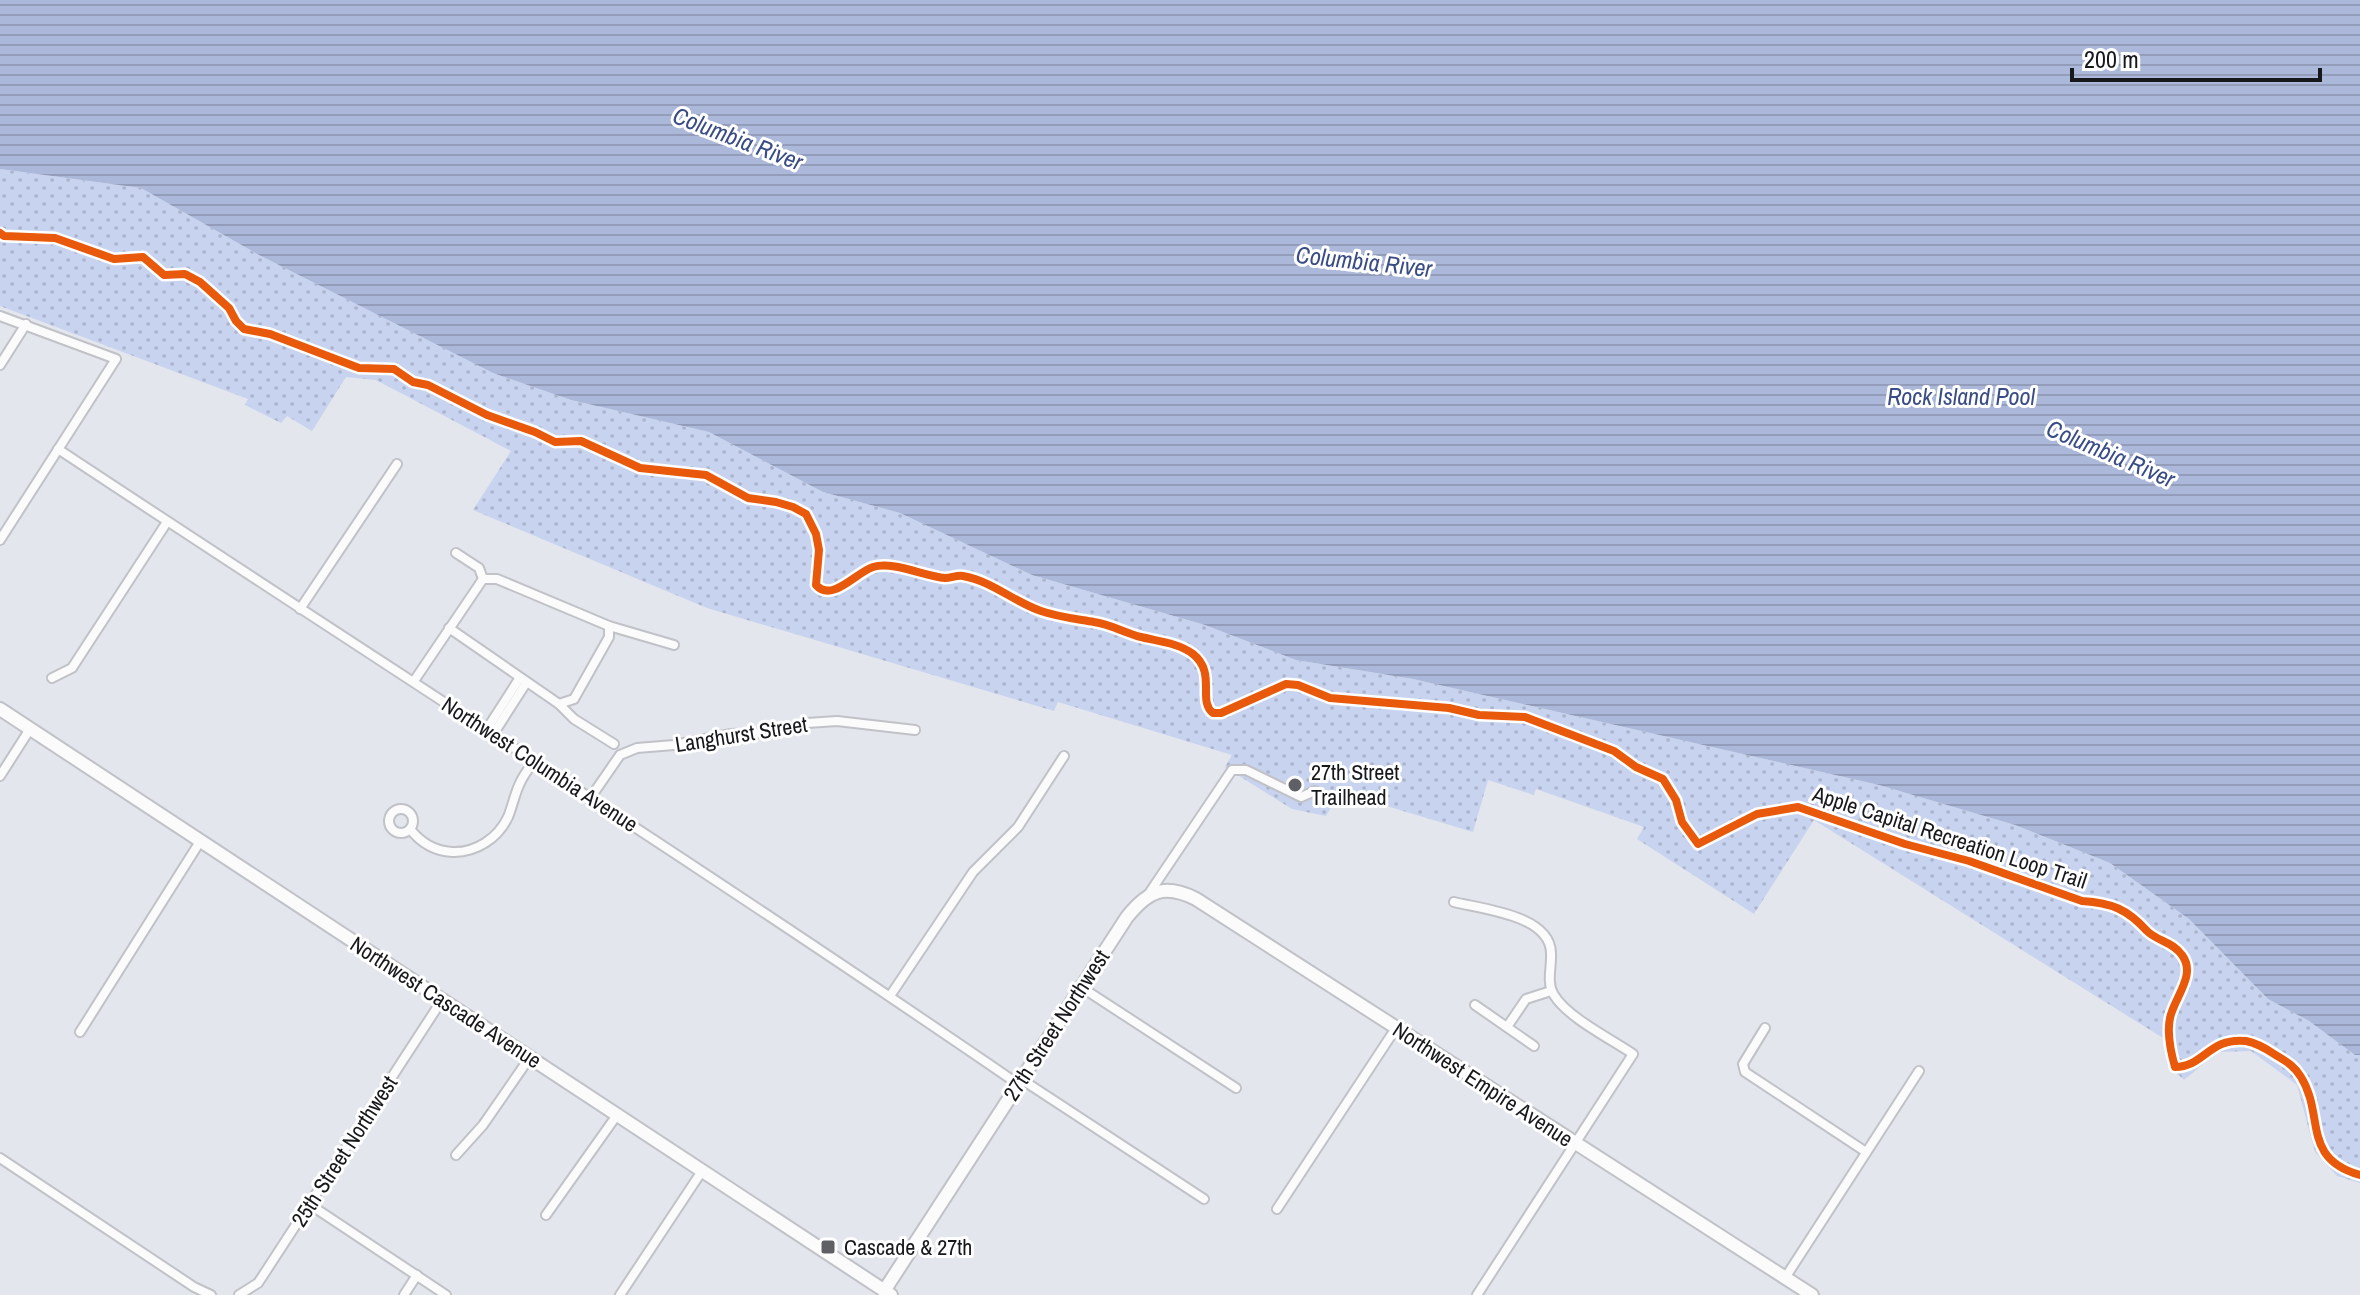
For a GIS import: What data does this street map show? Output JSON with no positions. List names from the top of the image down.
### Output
{
  "streets": {
    "street": [
      "Langhurst Street",
      "Northwest Columbia Avenue",
      "Northwest Cascade Avenue",
      "27th Street Northwest",
      "Northwest Empire Avenue",
      "25th Street Northwest"
    ],
    "cycle path": ["Apple Capital Recreation Loop Trail"]
  },
  "crossings": [
    ["Langhurst Street", "Northwest Columbia Avenue"],
    ["Northwest Columbia Avenue", "27th Street Northwest"],
    ["Northwest Cascade Avenue", "27th Street Northwest"],
    ["Northwest Cascade Avenue", "25th Street Northwest"],
    ["27th Street Northwest", "Northwest Empire Avenue"]
  ],
  "water": ["Columbia River", "Rock Island Pool"],
  "places": {
    "other": ["27th Street Trailhead"],
    "transit": ["Cascade & 27th"]
  },
  "scale_bar": "200 m"
}
